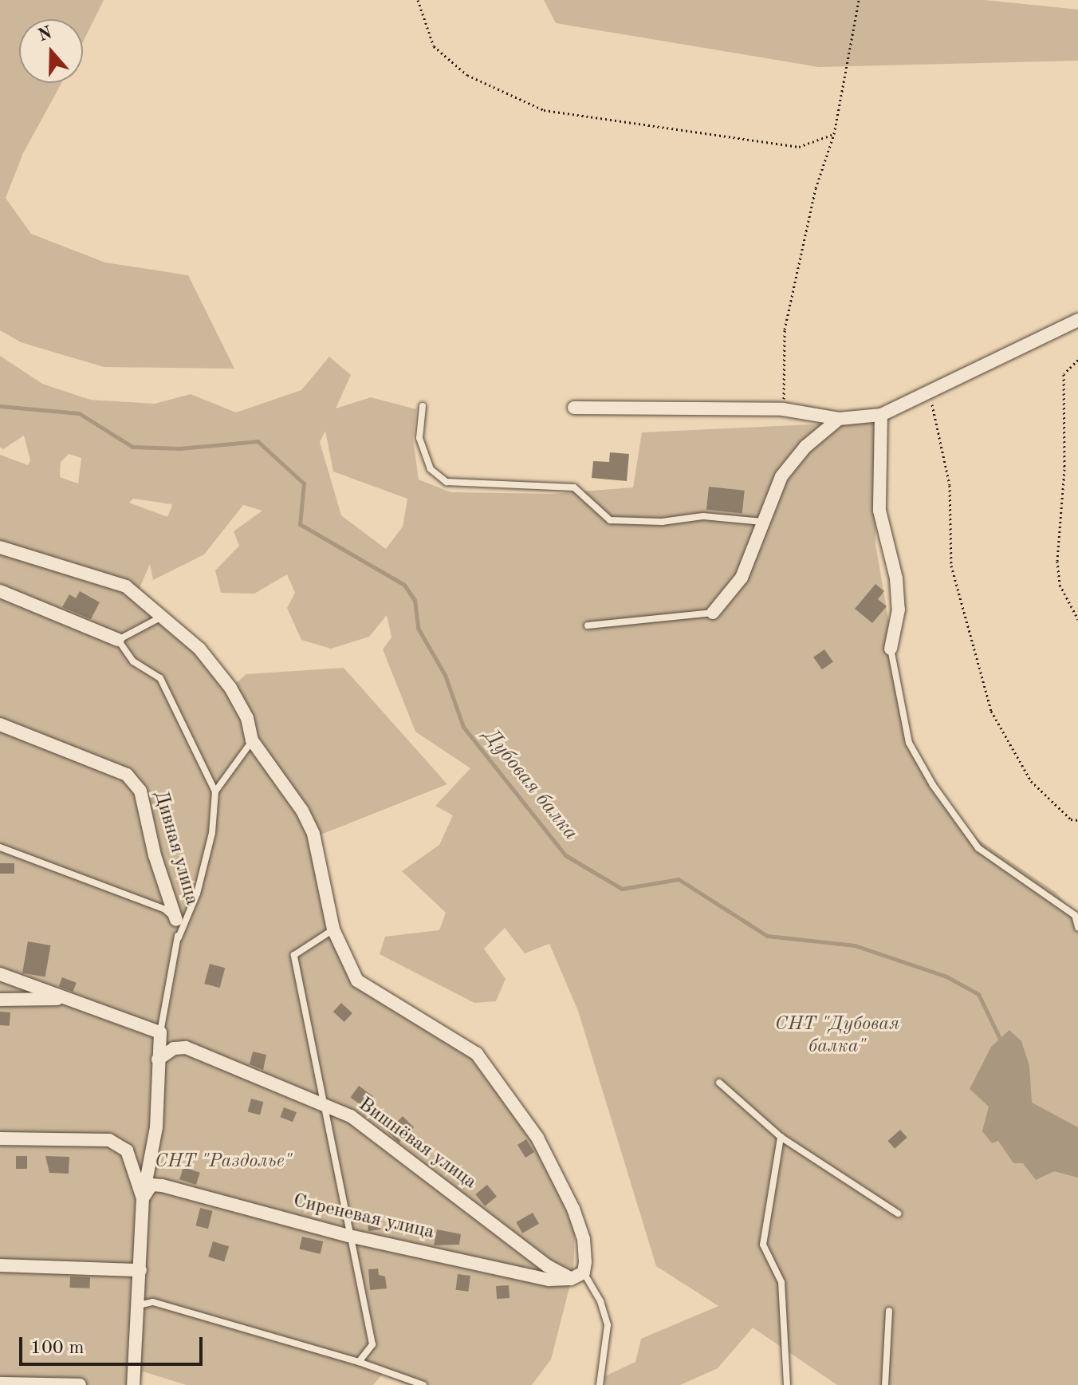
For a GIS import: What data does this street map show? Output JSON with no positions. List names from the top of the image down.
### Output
{
  "streets": {
    "street": ["Дивная улица", "Вишнёвая улица", "Сиреневая улица"]
  },
  "crossings": [
    ["Вишнёвая улица", "Сиреневая улица"]
  ],
  "water": ["Дубовая балка"],
  "parks": ["СНТ \"Дубовая балка\"", "СНТ \"Раздолье\""],
  "scale_bar": "100 m",
  "north": "top"
}
